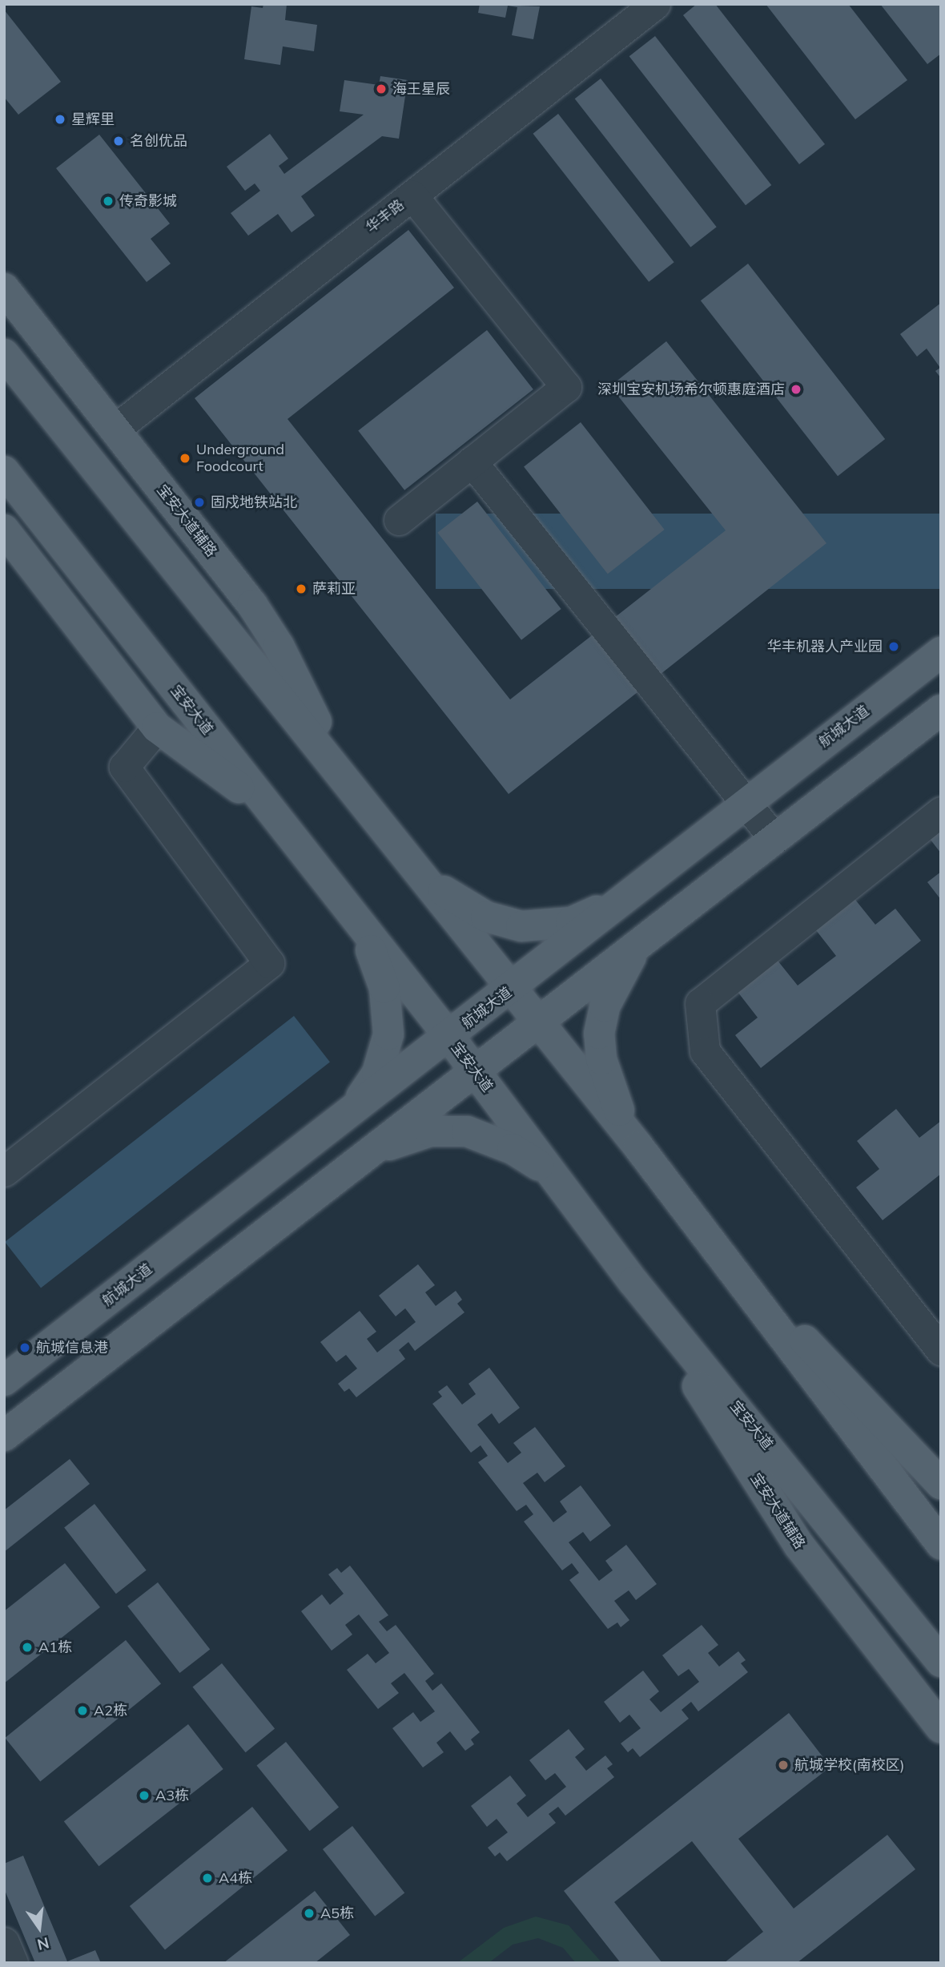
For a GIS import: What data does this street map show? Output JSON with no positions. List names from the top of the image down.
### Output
{
  "streets": {
    "main road": ["宝安大道辅路", "宝安大道", "航城大道"],
    "street": ["华丰路"]
  },
  "crossings": [
    ["华丰路", "宝安大道辅路"],
    ["宝安大道辅路", "宝安大道"],
    ["宝安大道", "航城大道"]
  ],
  "places": [
    "海王星辰",
    "星辉里",
    "名创优品",
    "传奇影城",
    "深圳宝安机场希尔顿惠庭酒店",
    "Underground Foodcourt",
    "固戍地铁站北",
    "萨莉亚",
    "华丰机器人产业园",
    "航城信息港",
    "A1栋",
    "A2栋",
    "航城学校(南校区)",
    "A3栋",
    "A4栋",
    "A5栋"
  ],
  "north": "bottom"
}
